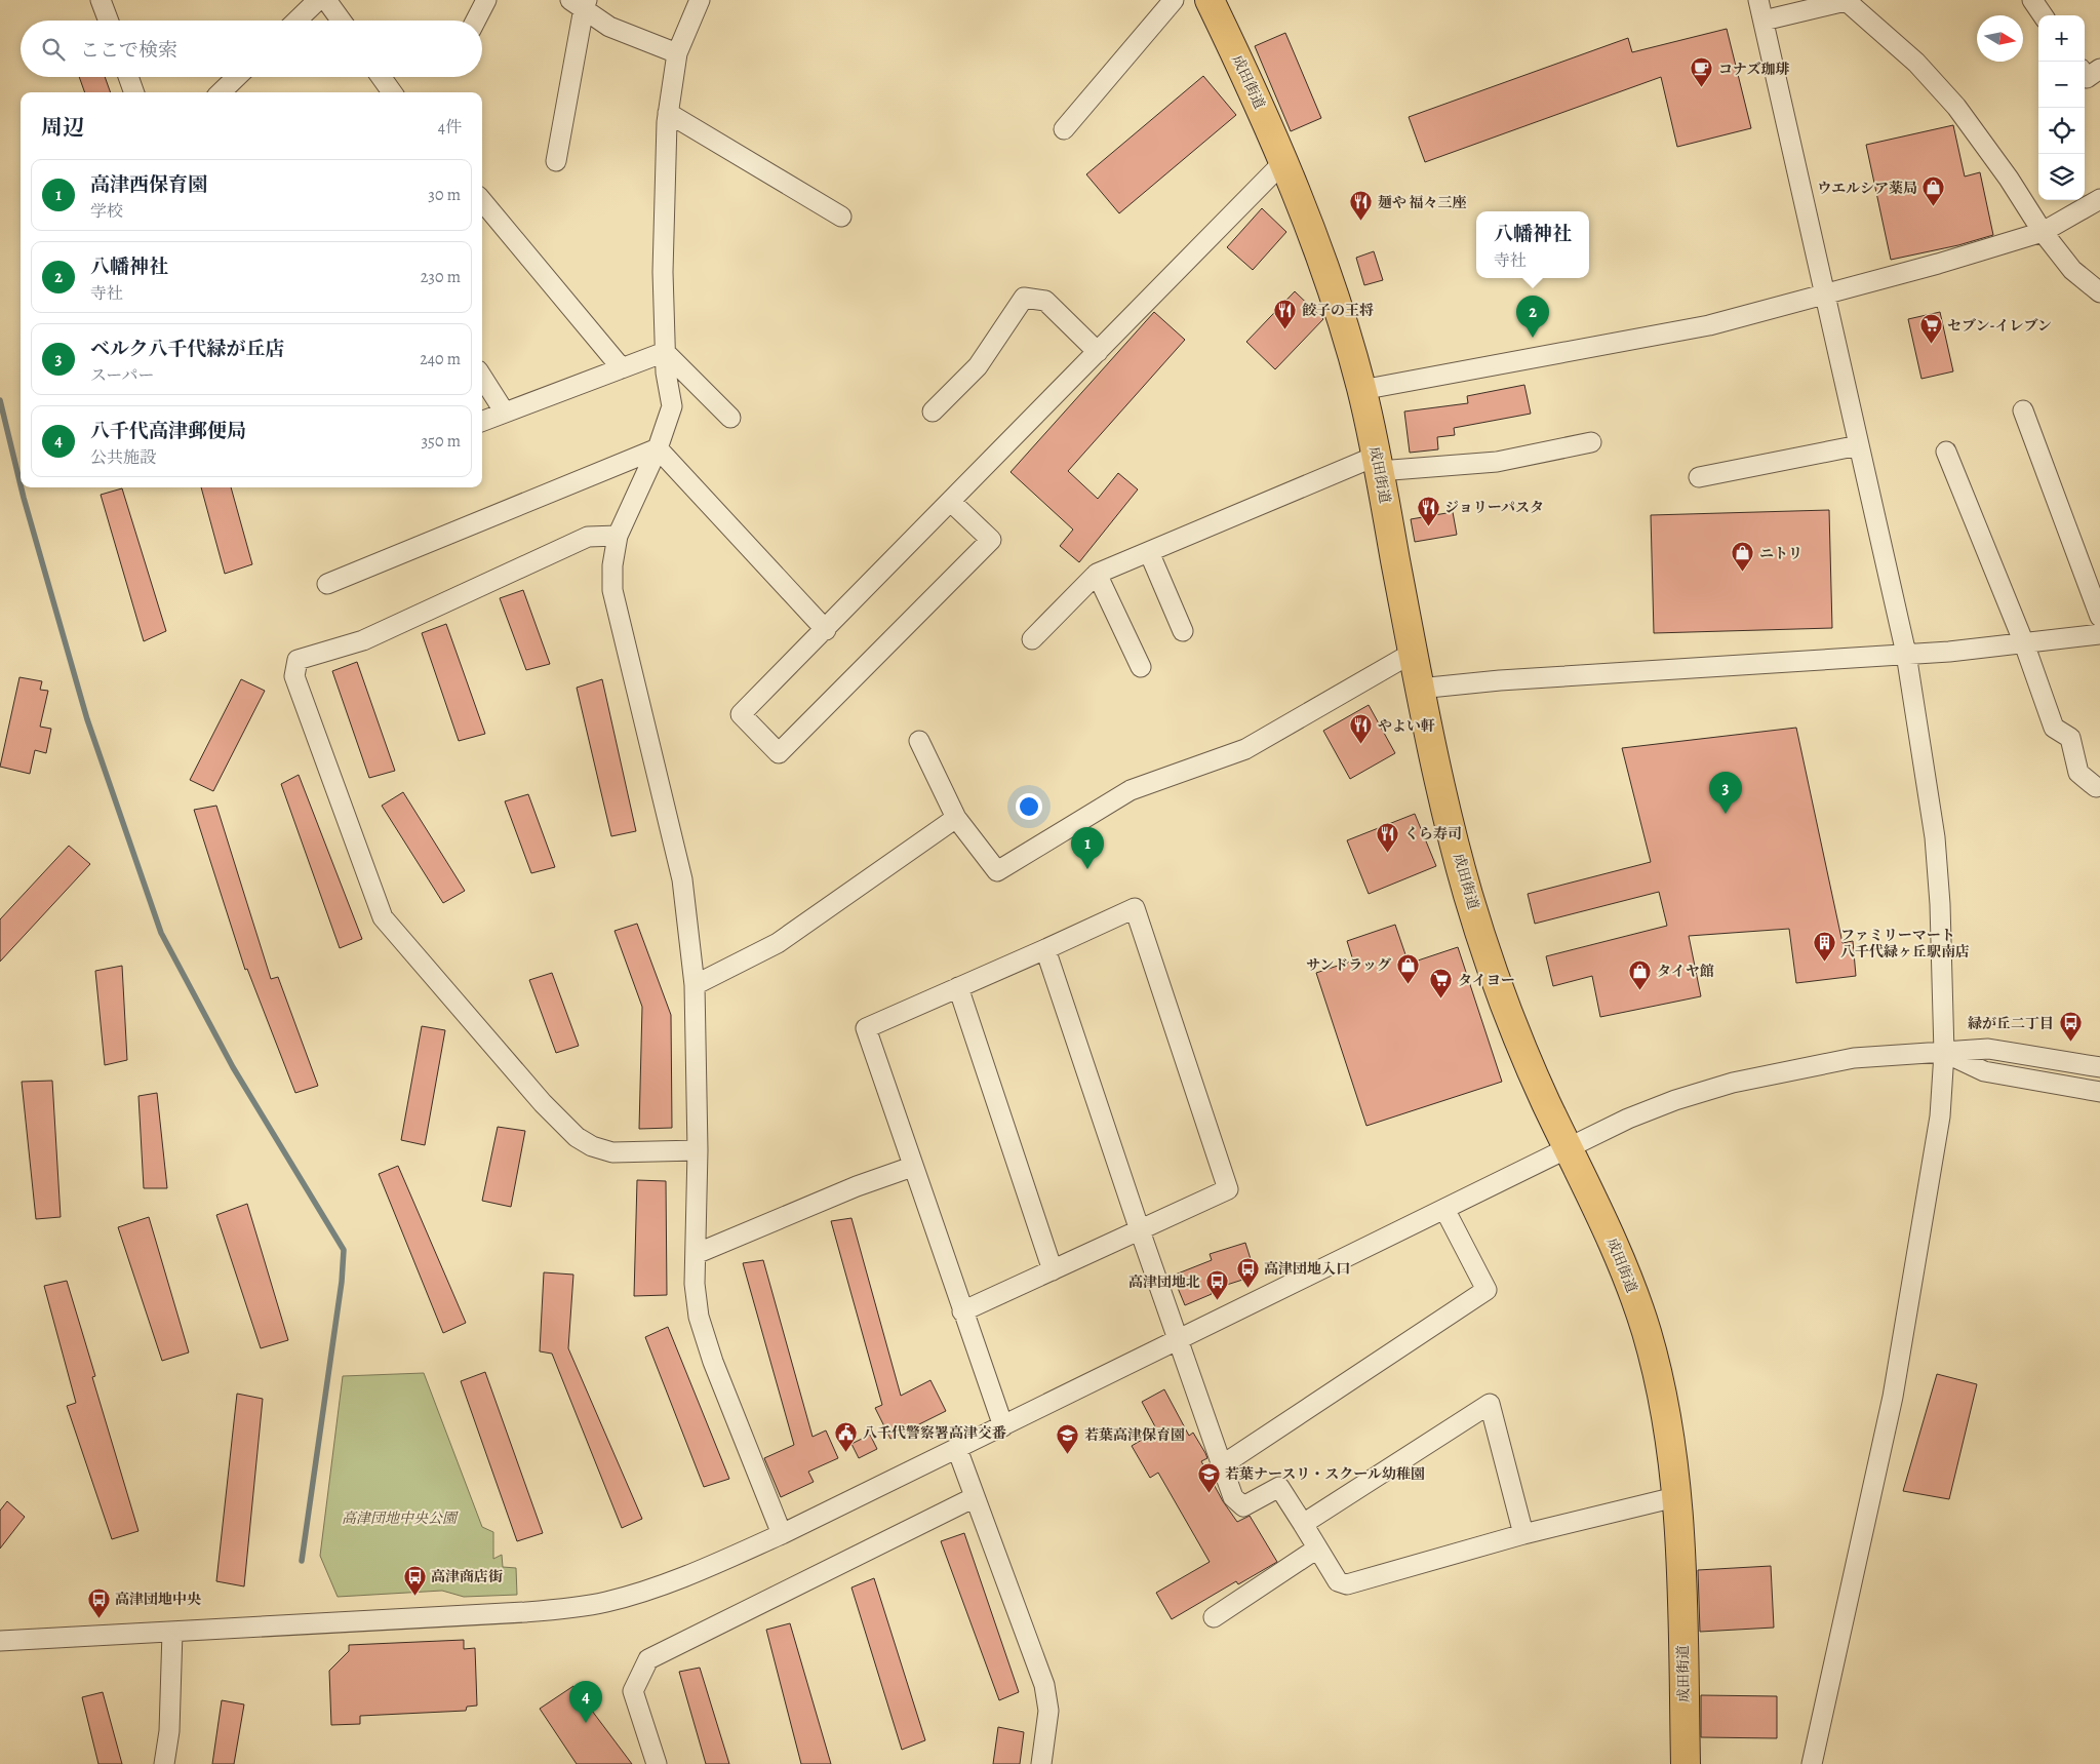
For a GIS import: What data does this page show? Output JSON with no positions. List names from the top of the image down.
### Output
{
  "streets": {
    "highway": ["成田街道"]
  },
  "parks": ["高津団地中央公園"],
  "places": {
    "cafe": ["コナズ珈琲"],
    "shop": [
      "ウエルシア薬局",
      "ニトリ",
      "サンドラッグ",
      "タイヤ館"
    ],
    "restaurant": [
      "麺や 福々三座",
      "餃子の王将",
      "ジョリーパスタ",
      "やよい軒",
      "くら寿司"
    ],
    "supermarket": ["セブン-イレブン", "タイヨー"],
    "building": ["ファミリーマート 八千代緑ヶ丘駅南店"],
    "bus stop": [
      "緑が丘二丁目",
      "高津団地入口",
      "高津団地北",
      "高津商店街",
      "高津団地中央"
    ],
    "public building": ["八千代警察署高津交番"],
    "school or university": ["若葉高津保育園", "若葉ナースリ・スクール幼稚園"]
  },
  "north": "right",
  "page": {
    "map_buttons": ["+", "−"],
    "search": "ここで検索",
    "heading": ["周辺", "4件"],
    "list": [
      {
        "mark": "1",
        "name": "高津西保育園",
        "note": "学校",
        "value": "30 m"
      },
      {
        "mark": "2",
        "name": "八幡神社",
        "note": "寺社",
        "value": "230 m"
      },
      {
        "mark": "3",
        "name": "ベルク八千代緑が丘店",
        "note": "スーパー",
        "value": "240 m"
      },
      {
        "mark": "4",
        "name": "八千代高津郵便局",
        "note": "公共施設",
        "value": "350 m"
      }
    ],
    "popup": ["八幡神社", "寺社"],
    "pins": [
      "2",
      "3",
      "1",
      "4"
    ]
  }
}
